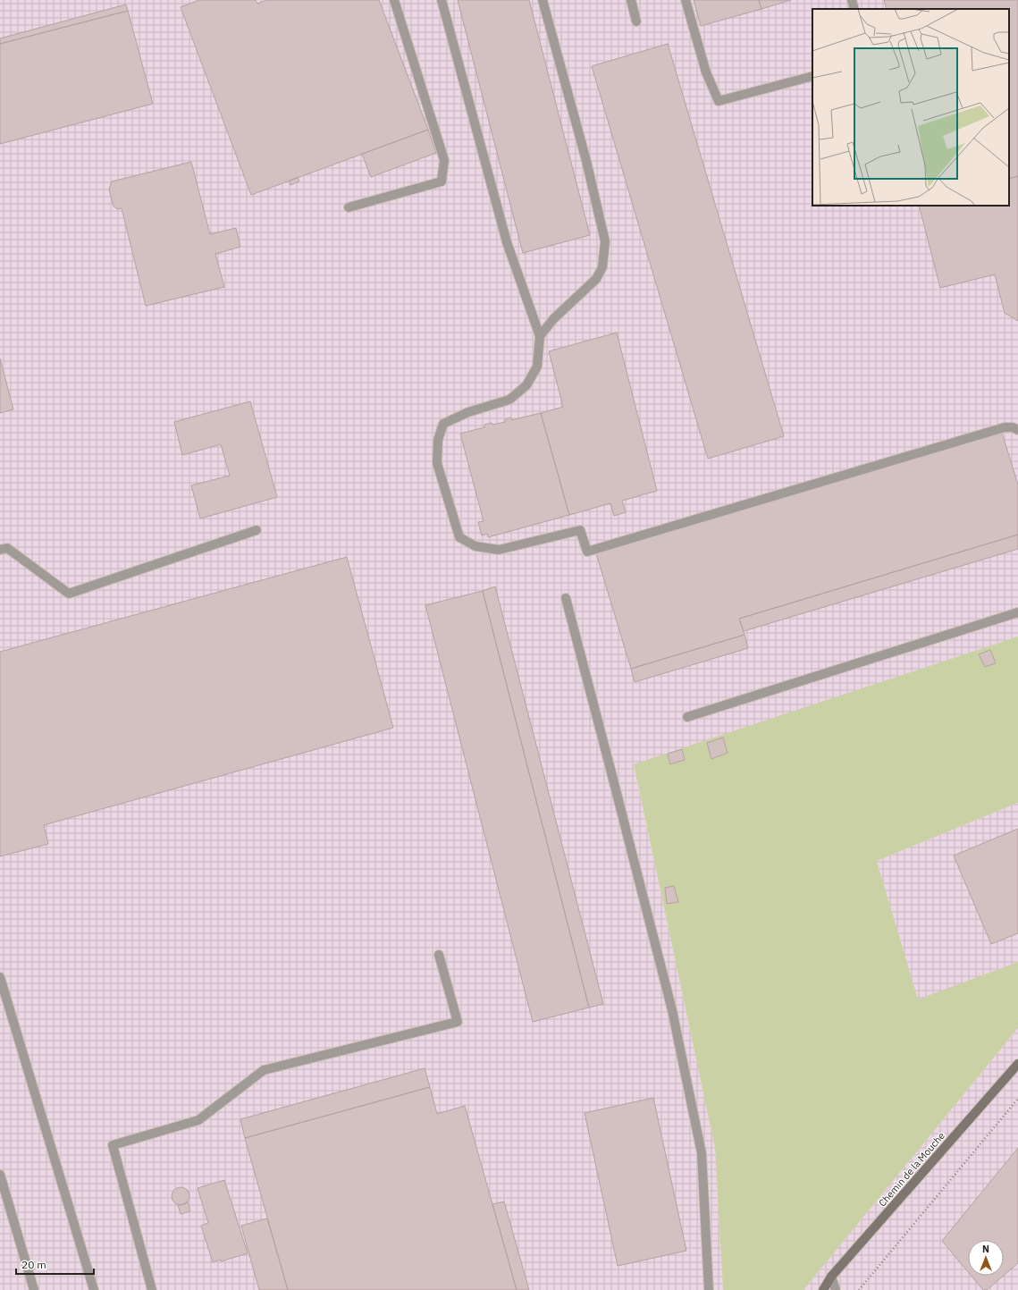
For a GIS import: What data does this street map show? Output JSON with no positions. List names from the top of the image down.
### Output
{
  "streets": {
    "street": ["Chemin de la Mouche"]
  },
  "scale_bar": "20 m",
  "north": "top"
}
